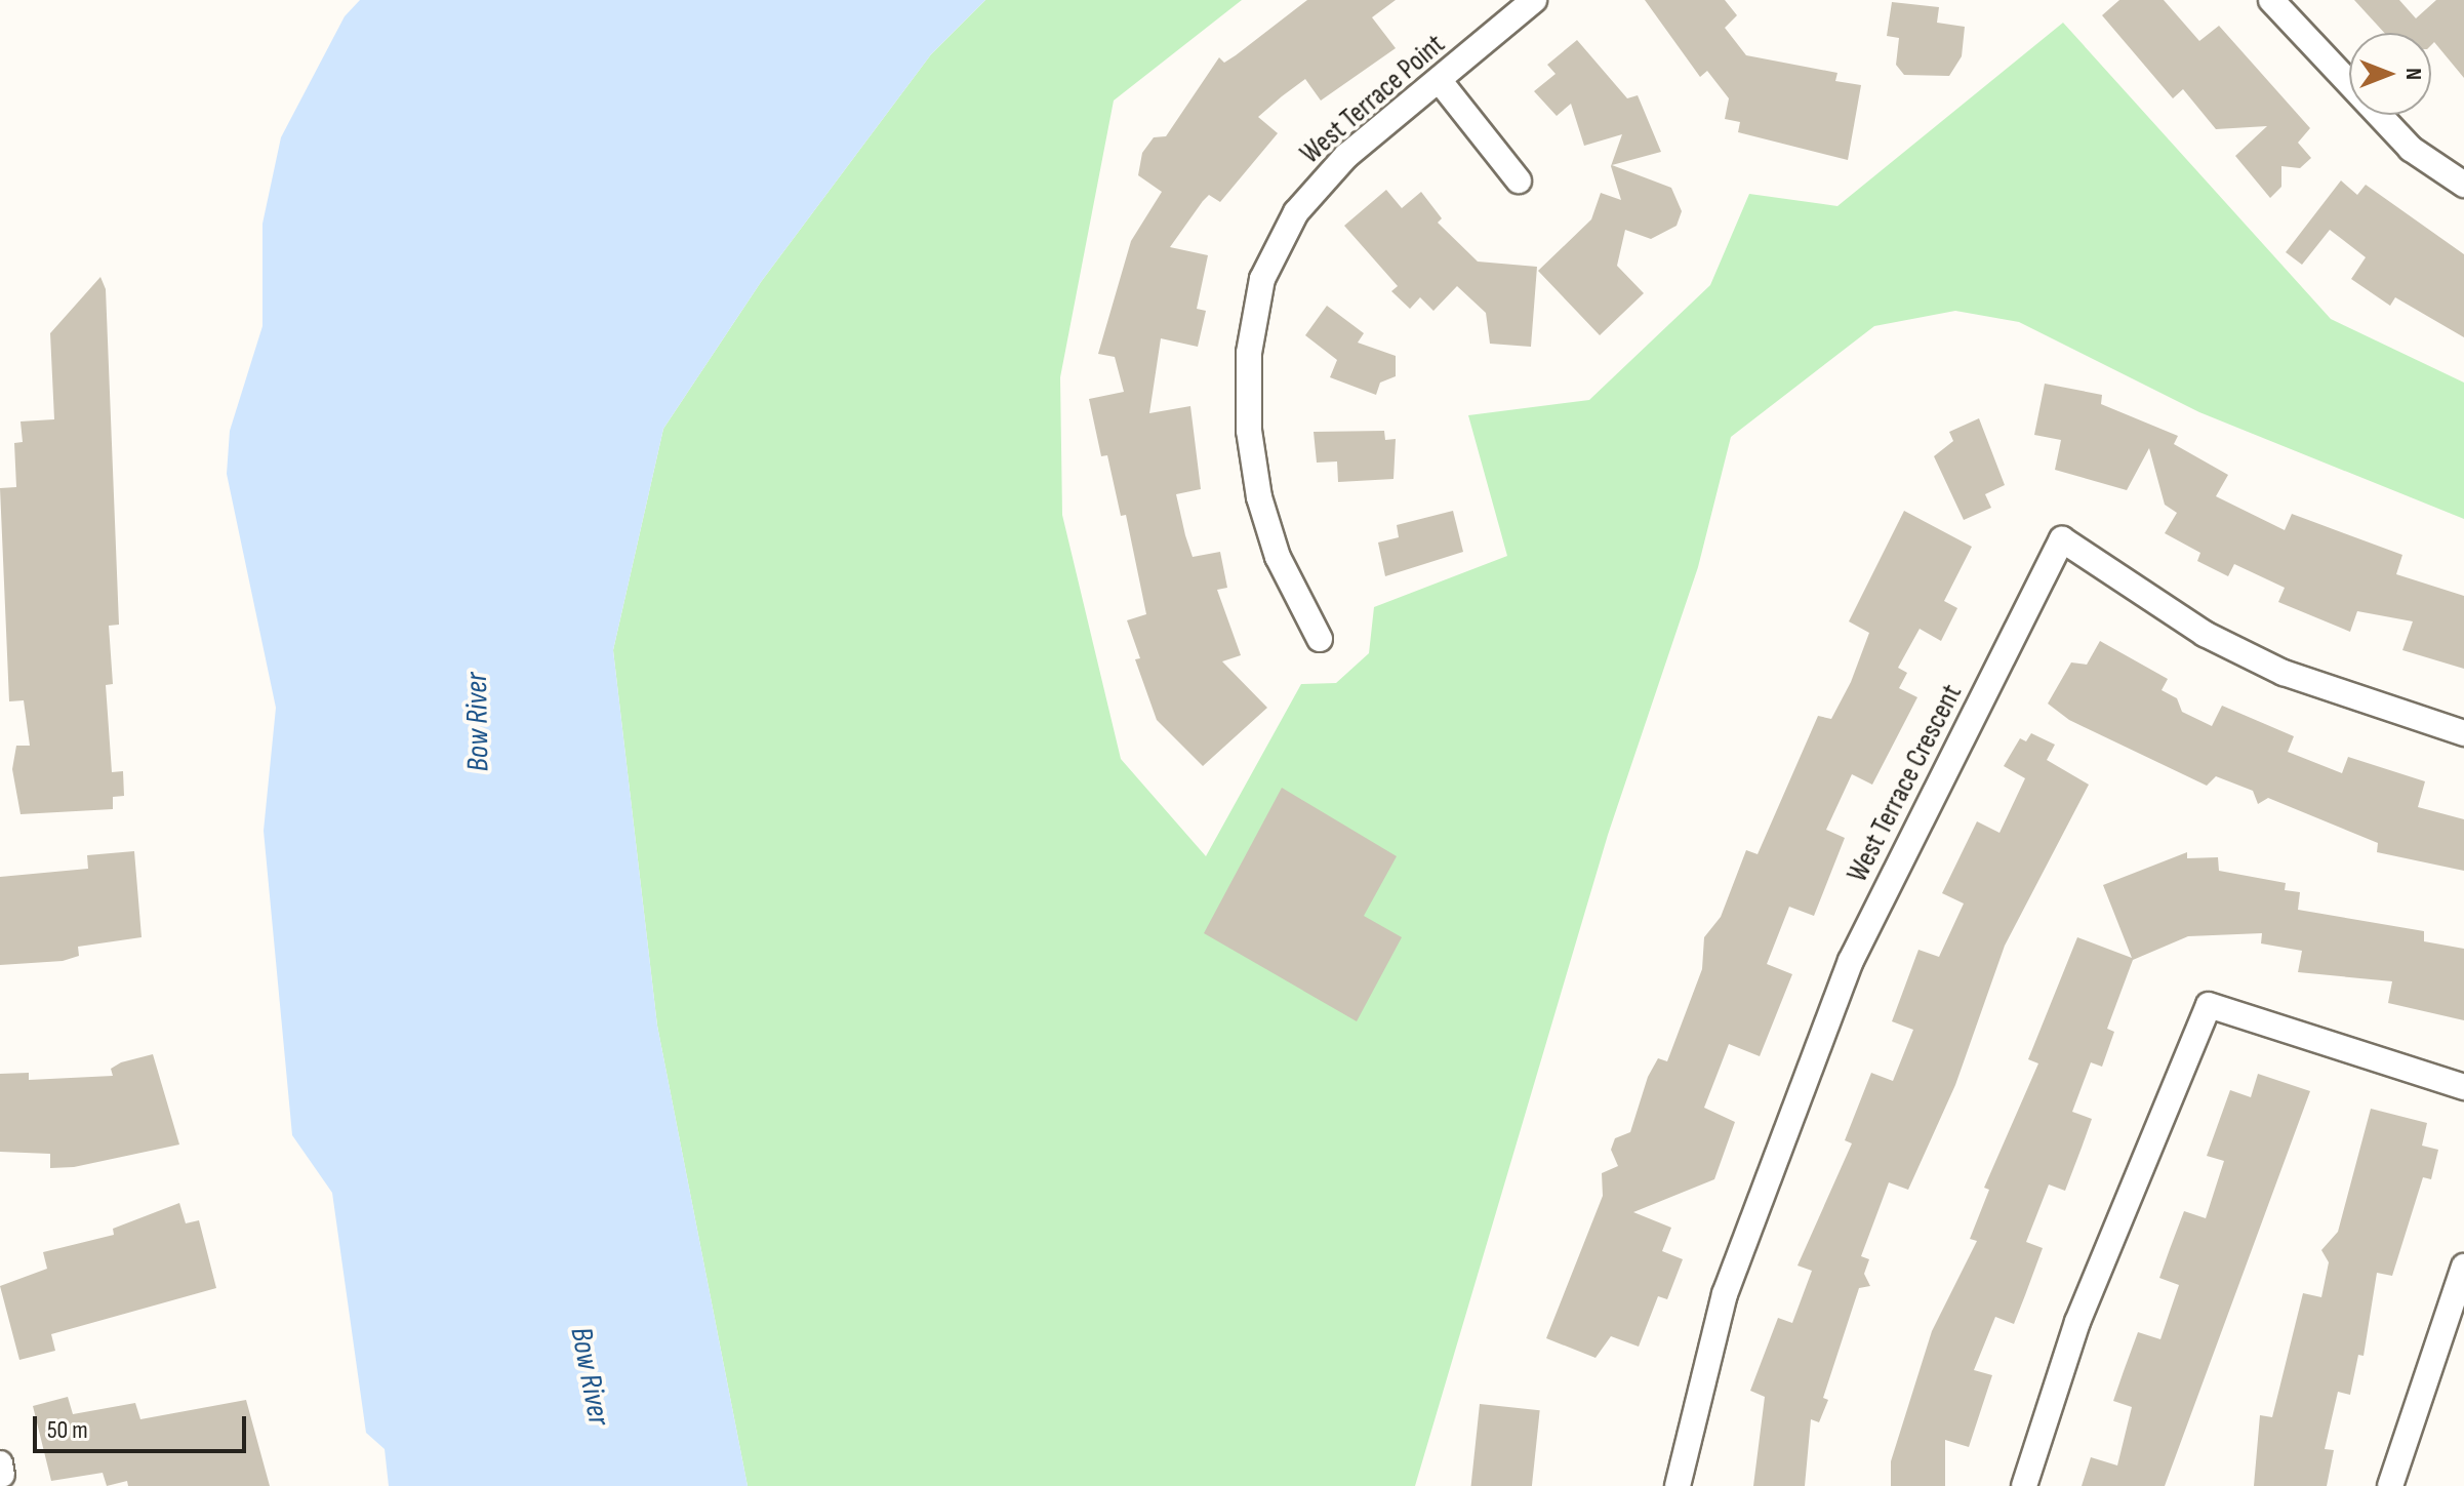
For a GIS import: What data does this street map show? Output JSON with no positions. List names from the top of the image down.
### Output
{
  "streets": {
    "street": ["West Terrace Point", "West Terrace Crescent"]
  },
  "water": ["Bow River"],
  "scale_bar": "50 m",
  "north": "right"
}
